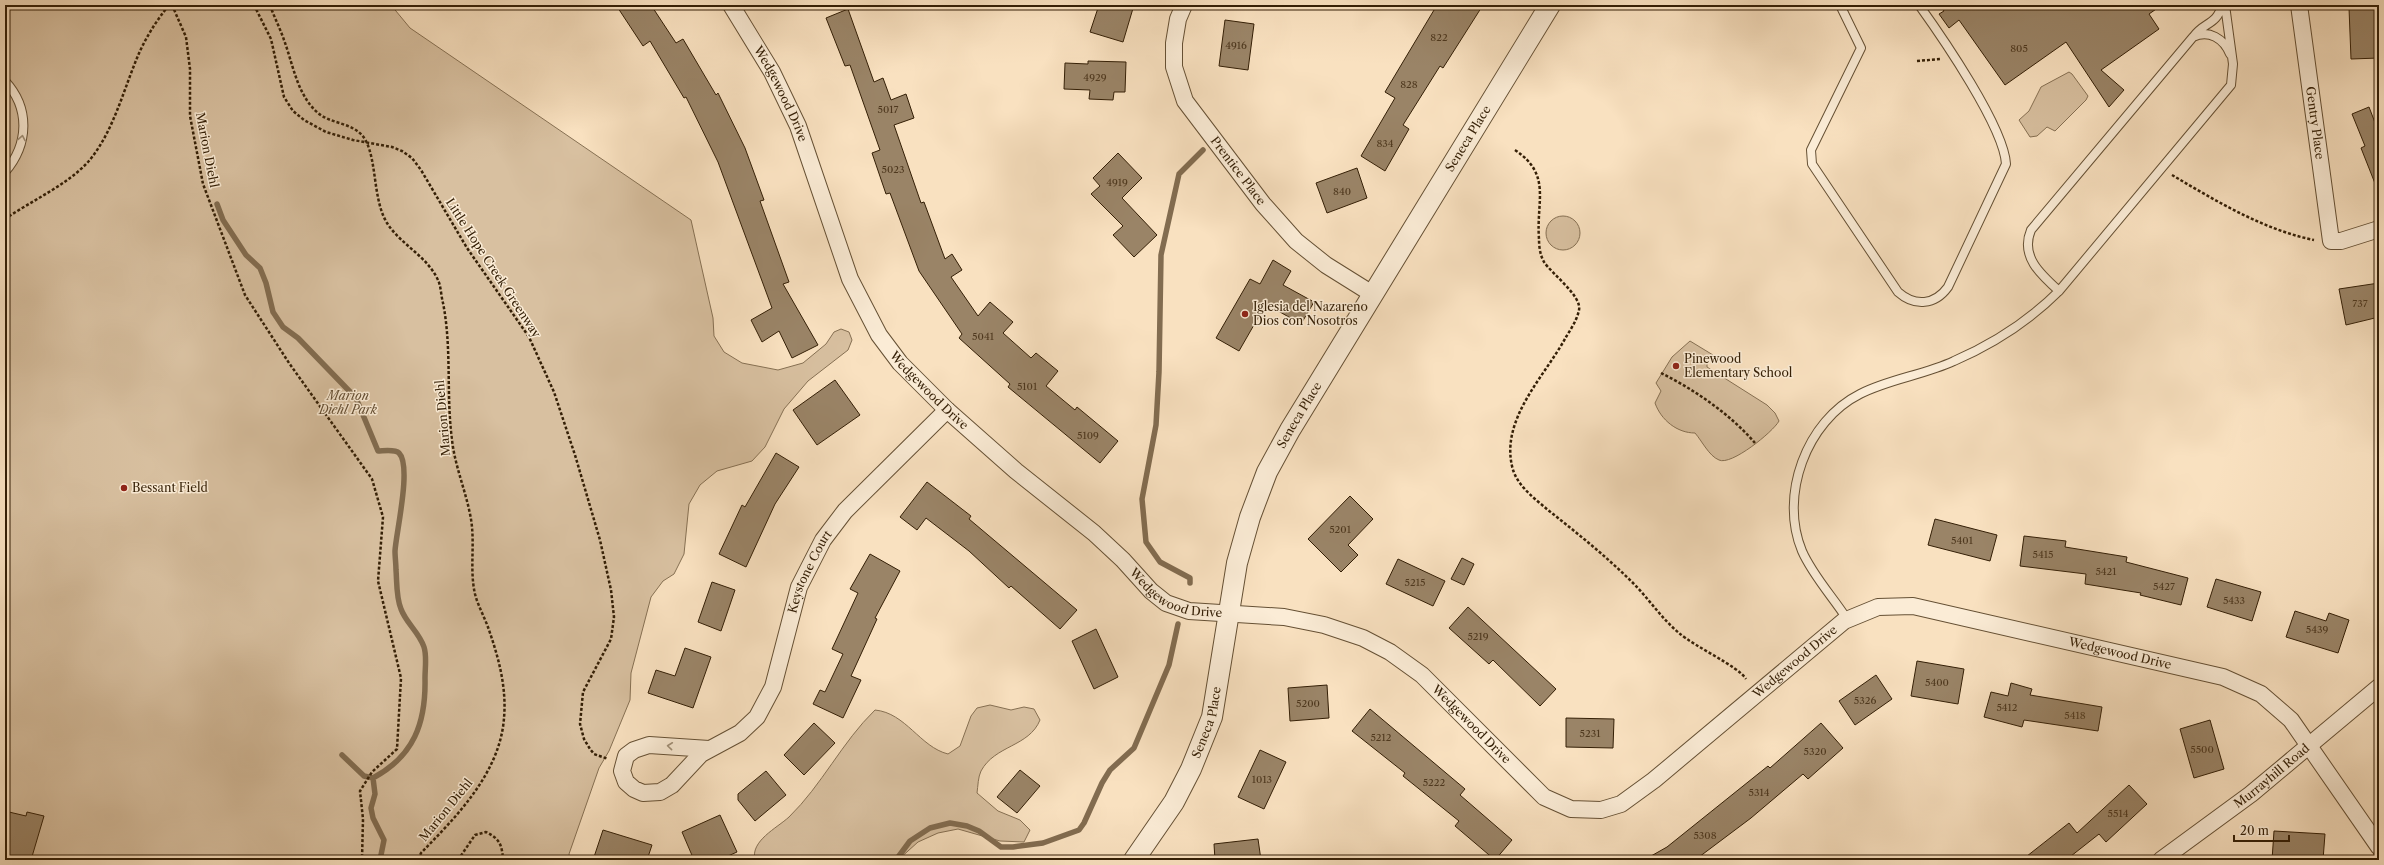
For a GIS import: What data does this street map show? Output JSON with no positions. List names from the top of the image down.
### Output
{
  "streets": {
    "street": [
      "Wedgewood Drive",
      "Gentry Place",
      "Seneca Place",
      "Prentice Place",
      "Keystone Court",
      "Murrayhill Road"
    ],
    "path": ["Marion Diehl", "Little Hope Creek Greenway"]
  },
  "crossings": [
    ["Wedgewood Drive", "Seneca Place"],
    ["Wedgewood Drive", "Keystone Court"],
    ["Wedgewood Drive", "Murrayhill Road"],
    ["Seneca Place", "Prentice Place"],
    ["Marion Diehl", "Little Hope Creek Greenway"],
    ["Little Hope Creek Greenway", "Keystone Court"]
  ],
  "parks": ["Marion Diehl Park"],
  "places": ["Iglesia del Nazareno Dios con Nosotros", "Pinewood Elementary School", "Bessant Field"],
  "house_numbers": [
    "822",
    "4916",
    "805",
    "4929",
    "828",
    "5017",
    "834",
    "5023",
    "4919",
    "840",
    "737",
    "5041",
    "5101",
    "5109",
    "5201",
    "5401",
    "5415",
    "5421",
    "5215",
    "5427",
    "5433",
    "5439",
    "5219",
    "5400",
    "5326",
    "5200",
    "5412",
    "5418",
    "5231",
    "5212",
    "5500",
    "5320",
    "1013",
    "5222",
    "5314",
    "5514",
    "5308"
  ],
  "scale_bar": "20 m"
}
